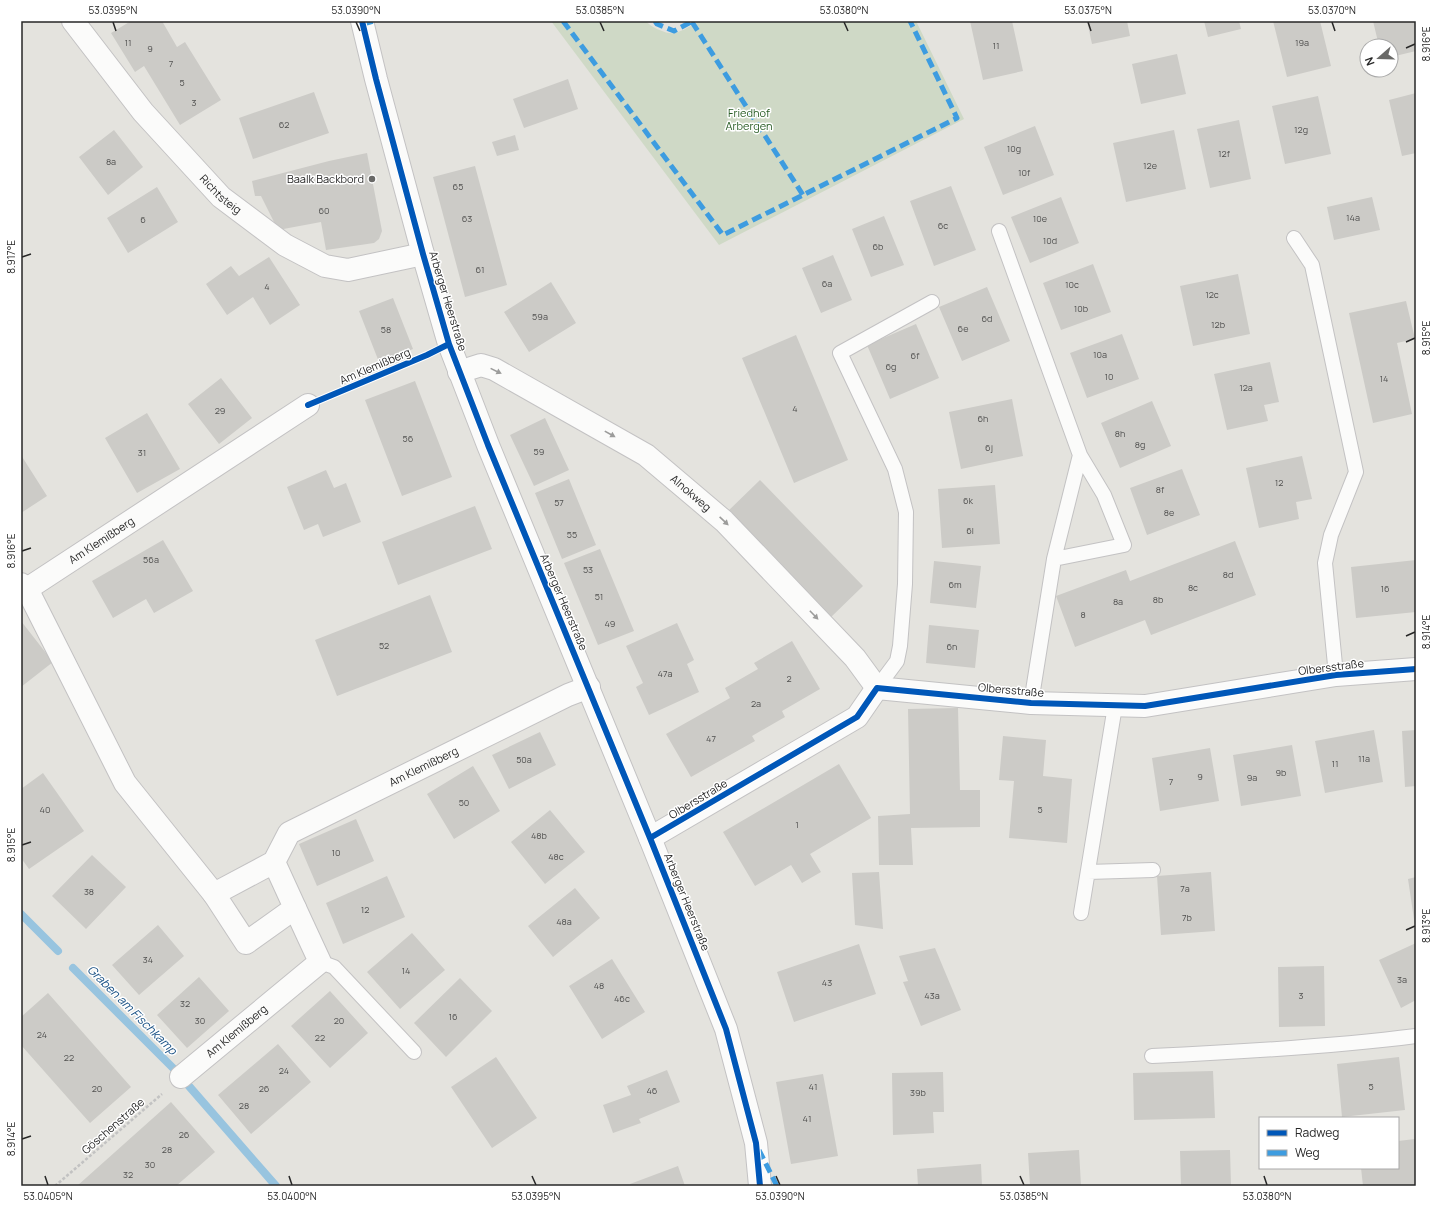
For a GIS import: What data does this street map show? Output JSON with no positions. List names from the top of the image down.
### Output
{
  "streets": {
    "street": [
      "Richtsteig",
      "Arberger Heerstraße",
      "Am Klemißberg",
      "Alnokweg",
      "Olbersstraße"
    ],
    "path": ["Göschenstraße"]
  },
  "crossings": [
    ["Richtsteig", "Arberger Heerstraße"],
    ["Arberger Heerstraße", "Am Klemißberg"],
    ["Arberger Heerstraße", "Alnokweg"],
    ["Arberger Heerstraße", "Olbersstraße"],
    ["Am Klemißberg", "Göschenstraße"],
    ["Alnokweg", "Olbersstraße"]
  ],
  "one_way": ["Alnokweg"],
  "water": ["Graben am Fischkamp"],
  "parks": ["Friedhof Arbergen"],
  "places": ["Baalk Backbord"],
  "house_numbers": [
    "11",
    "19a",
    "11",
    "9",
    "7",
    "5",
    "3",
    "62",
    "12g",
    "10g",
    "12f",
    "8a",
    "12e",
    "10f",
    "65",
    "60",
    "14a",
    "63",
    "10e",
    "6",
    "6c",
    "10d",
    "6b",
    "61",
    "6a",
    "10c",
    "4",
    "12c",
    "10b",
    "59a",
    "6d",
    "12b",
    "6e",
    "58",
    "10a",
    "6f",
    "6g",
    "10",
    "14",
    "12a",
    "4",
    "29",
    "6h",
    "8h",
    "56",
    "8g",
    "6j",
    "59",
    "31",
    "12",
    "8f",
    "6k",
    "57",
    "8e",
    "6l",
    "55",
    "56a",
    "53",
    "8d",
    "6m",
    "8c",
    "16",
    "51",
    "8b",
    "8a",
    "8",
    "49",
    "52",
    "6n",
    "47a",
    "2",
    "2a",
    "47",
    "11a",
    "50a",
    "11",
    "9b",
    "9",
    "9a",
    "7",
    "50",
    "40",
    "5",
    "1",
    "48b",
    "10",
    "48c",
    "7a",
    "38",
    "12",
    "7b",
    "48a",
    "34",
    "14",
    "3a",
    "43",
    "48",
    "43a",
    "3",
    "46c",
    "32",
    "16",
    "30",
    "20",
    "24",
    "22",
    "22",
    "24",
    "41",
    "5",
    "20",
    "26",
    "46",
    "39b",
    "28",
    "41",
    "26",
    "28",
    "30",
    "32"
  ],
  "legend": ["Radweg", "Weg"],
  "north": "left",
  "coordinates": [
    "53.0395°N",
    "53.0390°N",
    "53.0385°N",
    "53.0380°N",
    "53.0375°N",
    "53.0370°N",
    "8.916°E",
    "8.917°E",
    "8.915°E",
    "8.914°E",
    "8.913°E",
    "53.0405°N",
    "53.0400°N"
  ]
}
